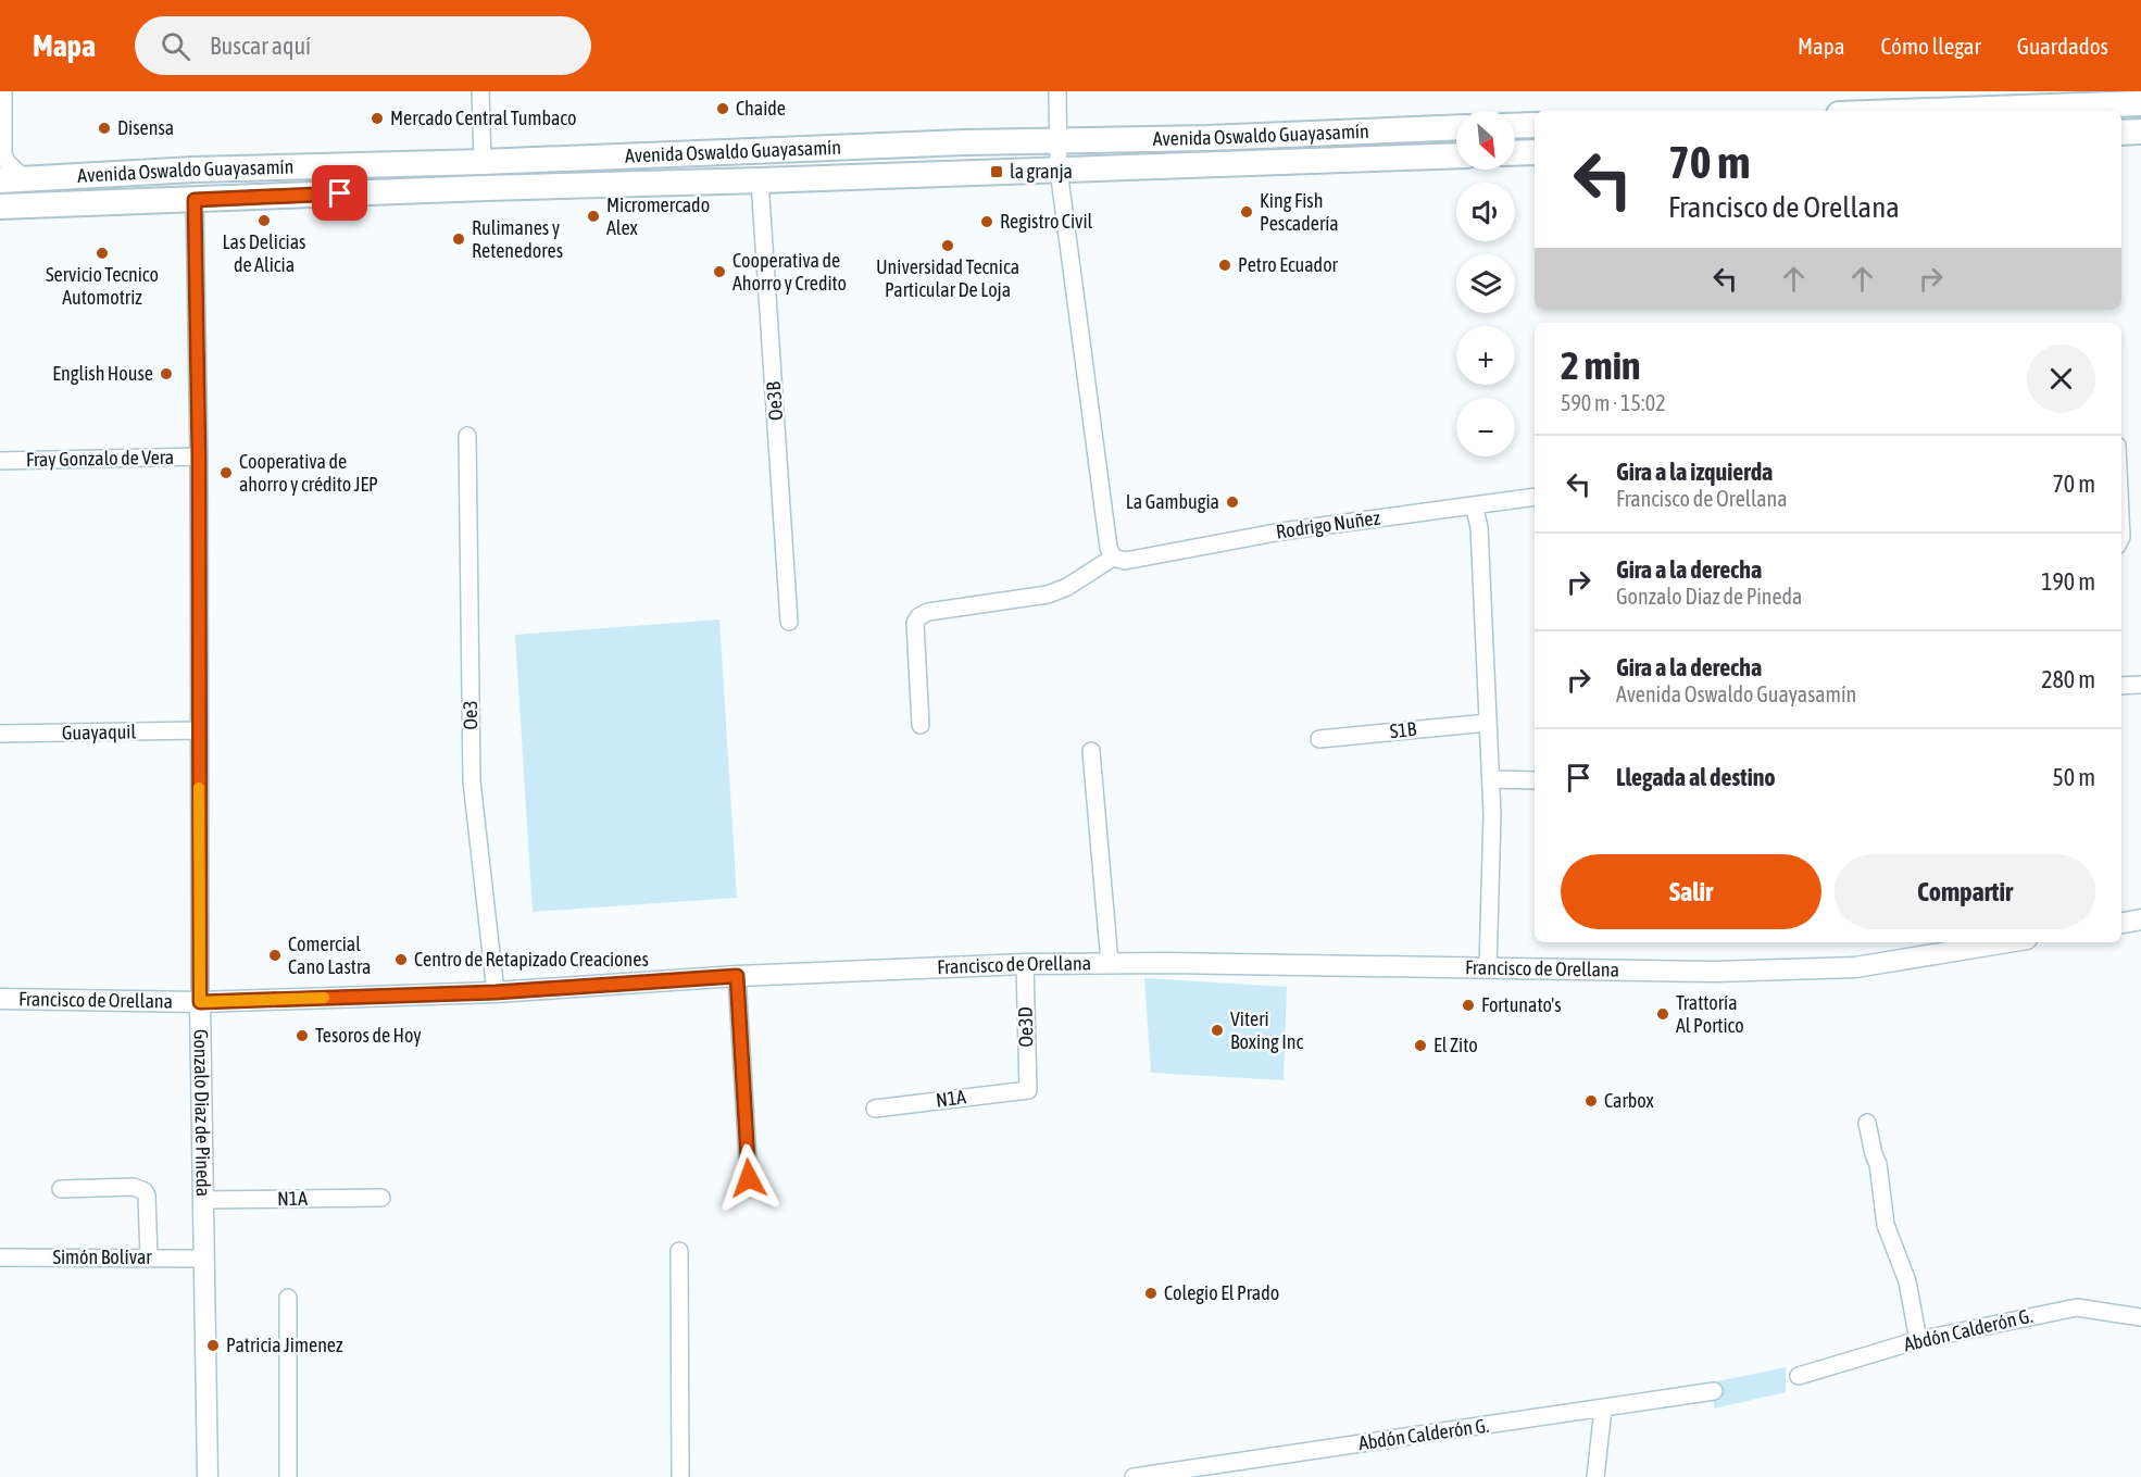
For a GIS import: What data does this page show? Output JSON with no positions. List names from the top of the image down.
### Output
{
  "streets": {
    "main road": ["Avenida Oswaldo Guayasamín"],
    "street": [
      "Oe3B",
      "Fray Gonzalo de Vera",
      "Rodrigo Nuñez",
      "Oe3",
      "S1B",
      "Guayaquil",
      "Francisco de Orellana",
      "Oe3D",
      "N1A",
      "Gonzalo Diaz de Pineda",
      "Simón Bolívar",
      "Abdón Calderón G."
    ]
  },
  "crossings": [
    ["Avenida Oswaldo Guayasamín", "Oe3B"],
    ["Avenida Oswaldo Guayasamín", "Gonzalo Diaz de Pineda"],
    ["Fray Gonzalo de Vera", "Gonzalo Diaz de Pineda"],
    ["Oe3", "Francisco de Orellana"],
    ["Guayaquil", "Gonzalo Diaz de Pineda"],
    ["Francisco de Orellana", "Oe3D"],
    ["Francisco de Orellana", "Gonzalo Diaz de Pineda"],
    ["Oe3D", "N1A"],
    ["N1A", "Gonzalo Diaz de Pineda"],
    ["Gonzalo Diaz de Pineda", "Simón Bolívar"]
  ],
  "places": {
    "other": [
      "Chaide",
      "Mercado Central Tumbaco",
      "Disensa",
      "King Fish Pescadería",
      "Micromercado Alex",
      "Las Delicias de Alicia",
      "Registro Civil",
      "Rulimanes y Retenedores",
      "Universidad Tecnica Particular De Loja",
      "Servicio Tecnico Automotriz",
      "Petro Ecuador",
      "Cooperativa de Ahorro y Credito",
      "English House",
      "Cooperativa de ahorro y crédito JEP",
      "La Gambugia",
      "Comercial Cano Lastra",
      "Centro de Retapizado Creaciones",
      "Fortunato's",
      "Trattoría Al Portico",
      "Viteri Boxing Inc",
      "Tesoros de Hoy",
      "El Zito",
      "Carbox",
      "Colegio El Prado",
      "Patricia Jimenez"
    ],
    "transit": ["la granja"]
  },
  "north": "bottom right",
  "page": {
    "header": "Mapa",
    "search": "Buscar aquí",
    "nav": ["Mapa", "Cómo llegar", "Guardados"],
    "map_buttons": ["+", "−"],
    "turn": ["70 m", "Francisco de Orellana"],
    "heading": ["2 min", "590 m · 15:02"],
    "list": [
      {
        "name": "Gira a la izquierda",
        "note": "Francisco de Orellana",
        "value": "70 m"
      },
      {
        "name": "Gira a la derecha",
        "note": "Gonzalo Diaz de Pineda",
        "value": "190 m"
      },
      {
        "name": "Gira a la derecha",
        "note": "Avenida Oswaldo Guayasamín",
        "value": "280 m"
      },
      {
        "name": "Llegada al destino",
        "value": "50 m"
      }
    ],
    "buttons": ["Salir", "Compartir"]
  }
}
